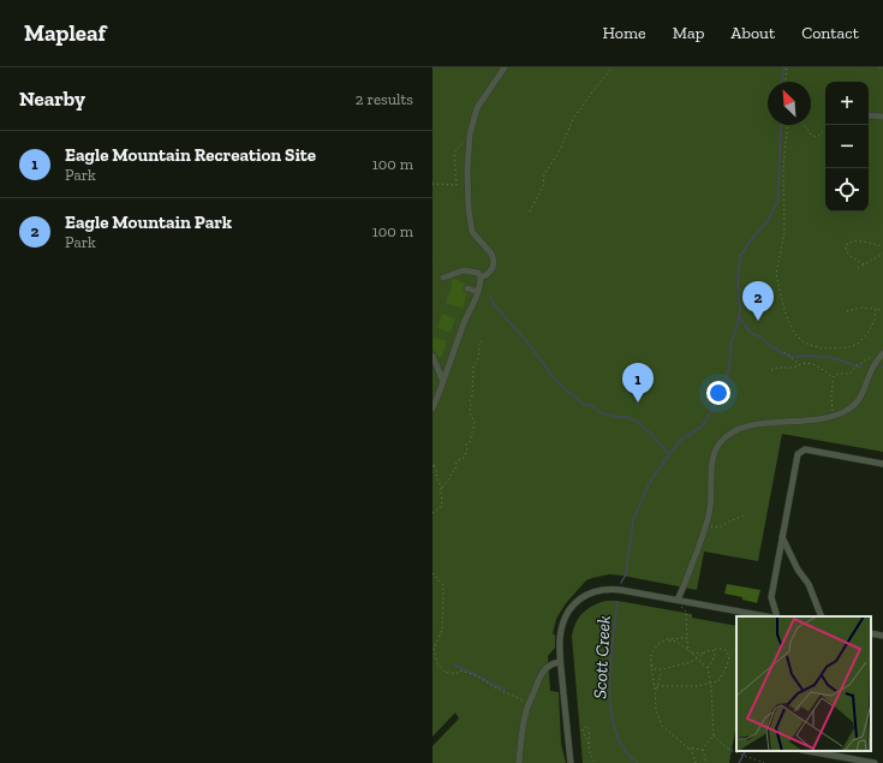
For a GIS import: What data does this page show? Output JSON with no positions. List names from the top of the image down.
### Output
{
  "water": ["Scott Creek"],
  "north": "top left",
  "page": {
    "header": "Mapleaf",
    "nav": [
      "Home",
      "Map",
      "About",
      "Contact"
    ],
    "heading": ["Nearby", "2 results"],
    "map_buttons": ["+", "−"],
    "list": [
      {
        "mark": "1",
        "name": "Eagle Mountain Recreation Site",
        "note": "Park",
        "value": "100 m"
      },
      {
        "mark": "2",
        "name": "Eagle Mountain Park",
        "note": "Park",
        "value": "100 m"
      }
    ],
    "pins": ["2", "1"]
  }
}
